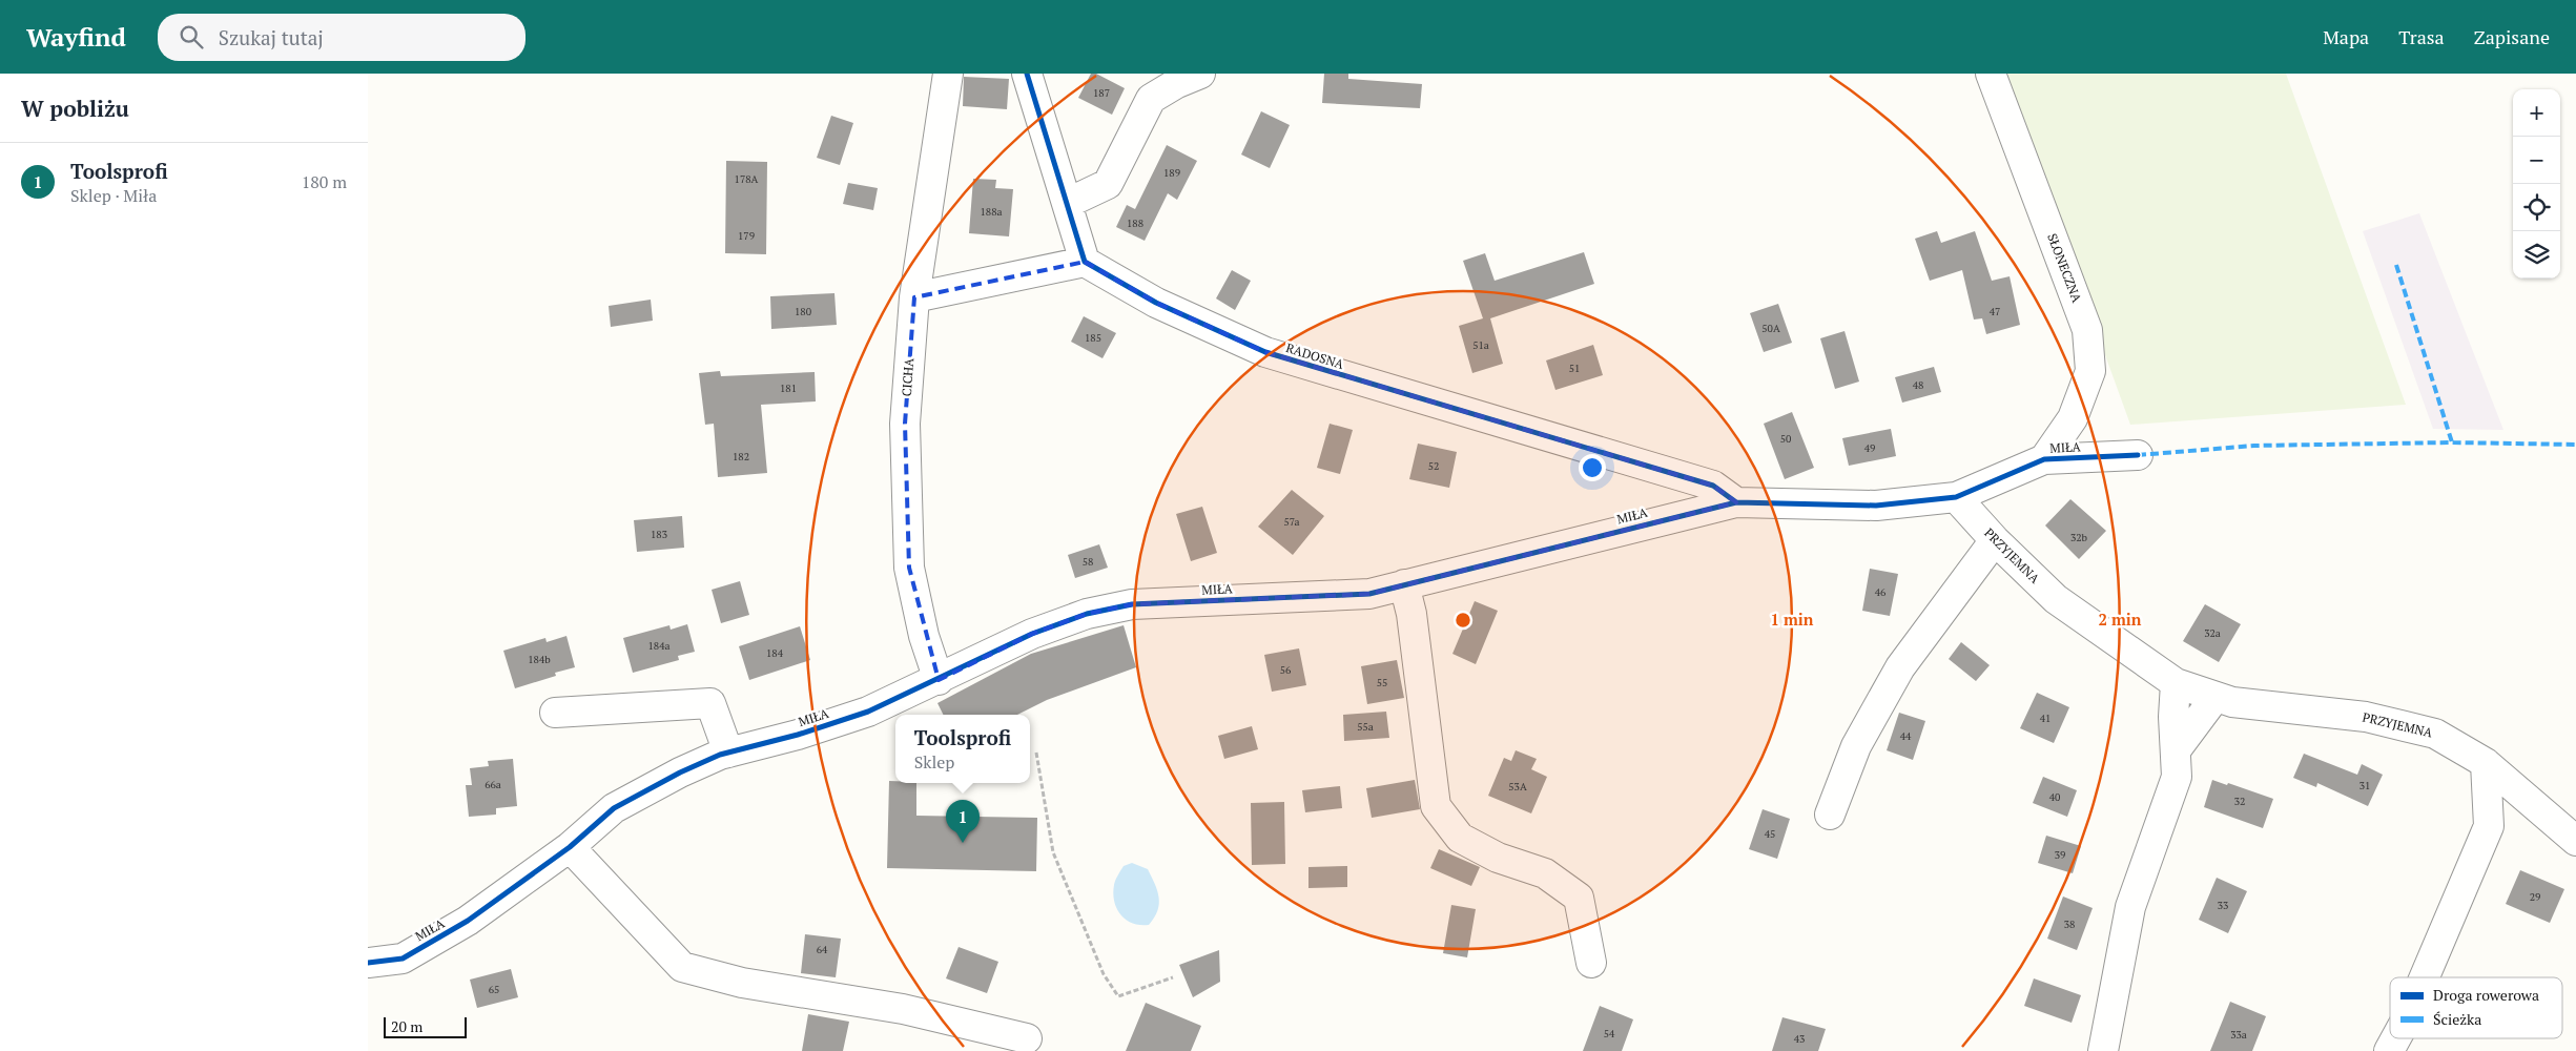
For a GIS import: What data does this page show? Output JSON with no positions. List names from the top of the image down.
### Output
{
  "streets": {
    "street": [
      "SŁONECZNA",
      "RADOSNA",
      "CICHA",
      "MIŁA",
      "PRZYJEMNA"
    ]
  },
  "crossings": [
    ["SŁONECZNA", "MIŁA"],
    ["RADOSNA", "MIŁA"],
    ["CICHA", "MIŁA"],
    ["MIŁA", "PRZYJEMNA"]
  ],
  "house_numbers": [
    "187",
    "189",
    "178A",
    "188a",
    "188",
    "179",
    "180",
    "47",
    "50A",
    "185",
    "51a",
    "51",
    "48",
    "181",
    "50",
    "49",
    "182",
    "52",
    "57a",
    "183",
    "32b",
    "58",
    "46",
    "32a",
    "184a",
    "184",
    "184b",
    "56",
    "55",
    "41",
    "55a",
    "44",
    "66a",
    "31",
    "53A",
    "40",
    "32",
    "45",
    "39",
    "29",
    "33",
    "38",
    "64",
    "65",
    "54",
    "33a",
    "43"
  ],
  "legend": ["Droga rowerowa", "Ścieżka"],
  "scale_bar": "20 m",
  "page": {
    "header": "Wayfind",
    "search": "Szukaj tutaj",
    "nav": ["Mapa", "Trasa", "Zapisane"],
    "heading": "W pobliżu",
    "map_buttons": ["+", "−"],
    "list": [
      {
        "mark": "1",
        "name": "Toolsprofi",
        "note": "Sklep · Miła",
        "value": "180 m"
      }
    ],
    "popup": ["Toolsprofi", "Sklep"],
    "pins": "1",
    "scale": "20 m"
  },
  "rings": ["1 min", "2 min"]
}
